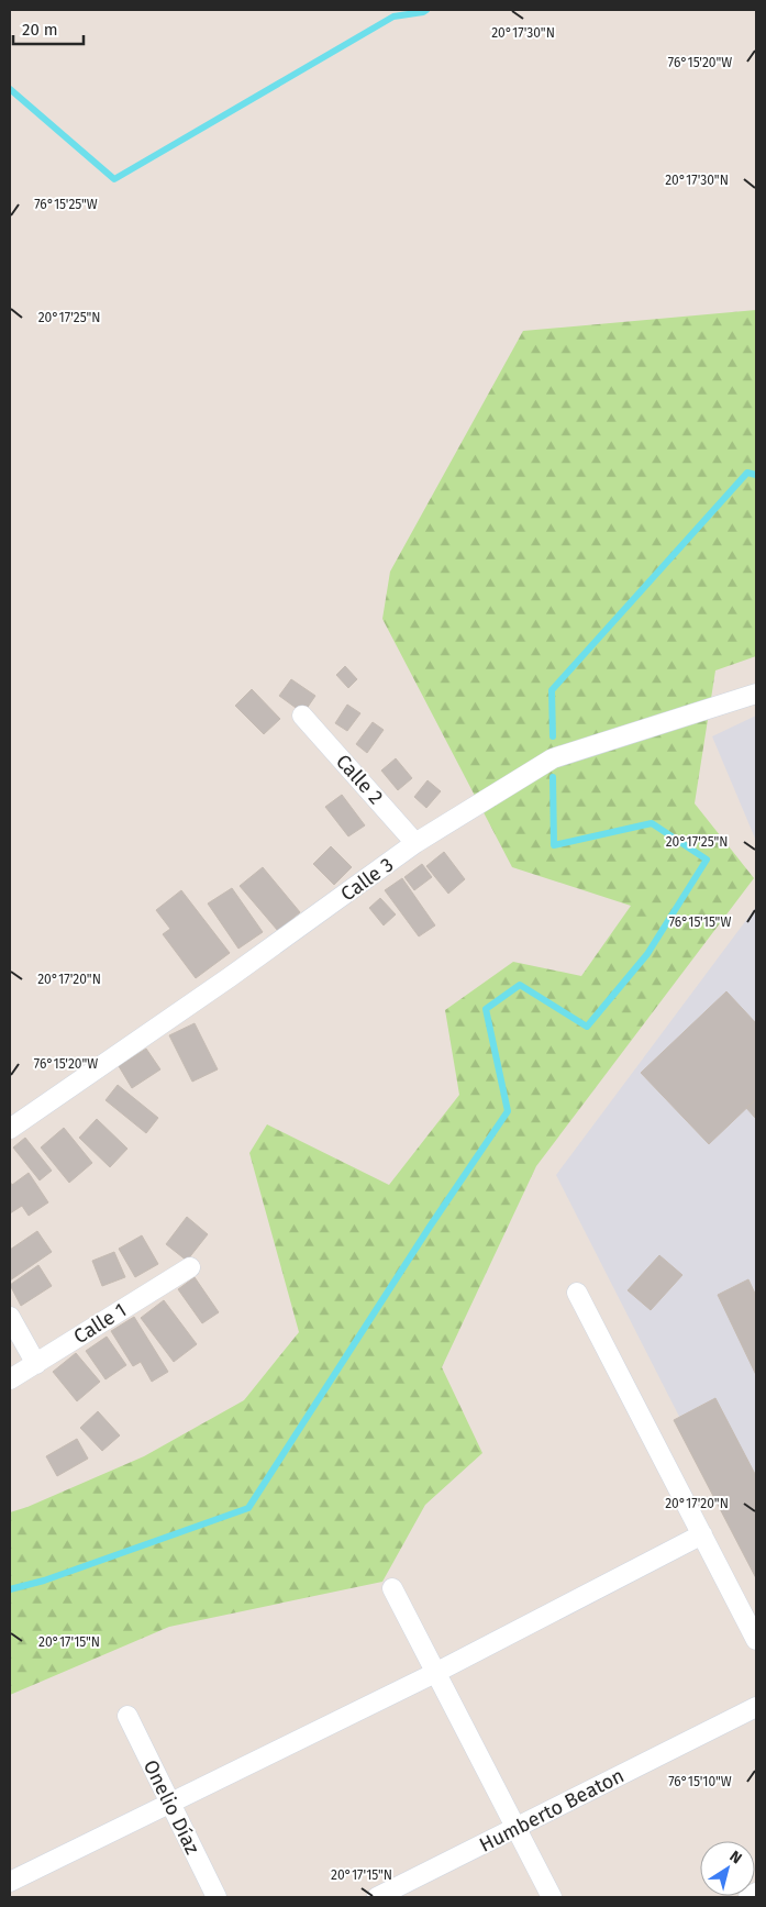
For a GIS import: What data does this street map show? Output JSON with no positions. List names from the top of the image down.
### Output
{
  "streets": {
    "street": [
      "Calle 2",
      "Calle 3",
      "Calle 1",
      "Onelio Díaz",
      "Humberto Beaton"
    ]
  },
  "crossings": [
    ["Calle 2", "Calle 3"]
  ],
  "scale_bar": "20 m",
  "north": "top right",
  "coordinates": [
    "20°17'30\"N",
    "76°15'20\"W",
    "76°15'25\"W",
    "20°17'25\"N",
    "76°15'15\"W",
    "20°17'20\"N",
    "20°17'15\"N",
    "76°15'10\"W"
  ]
}
